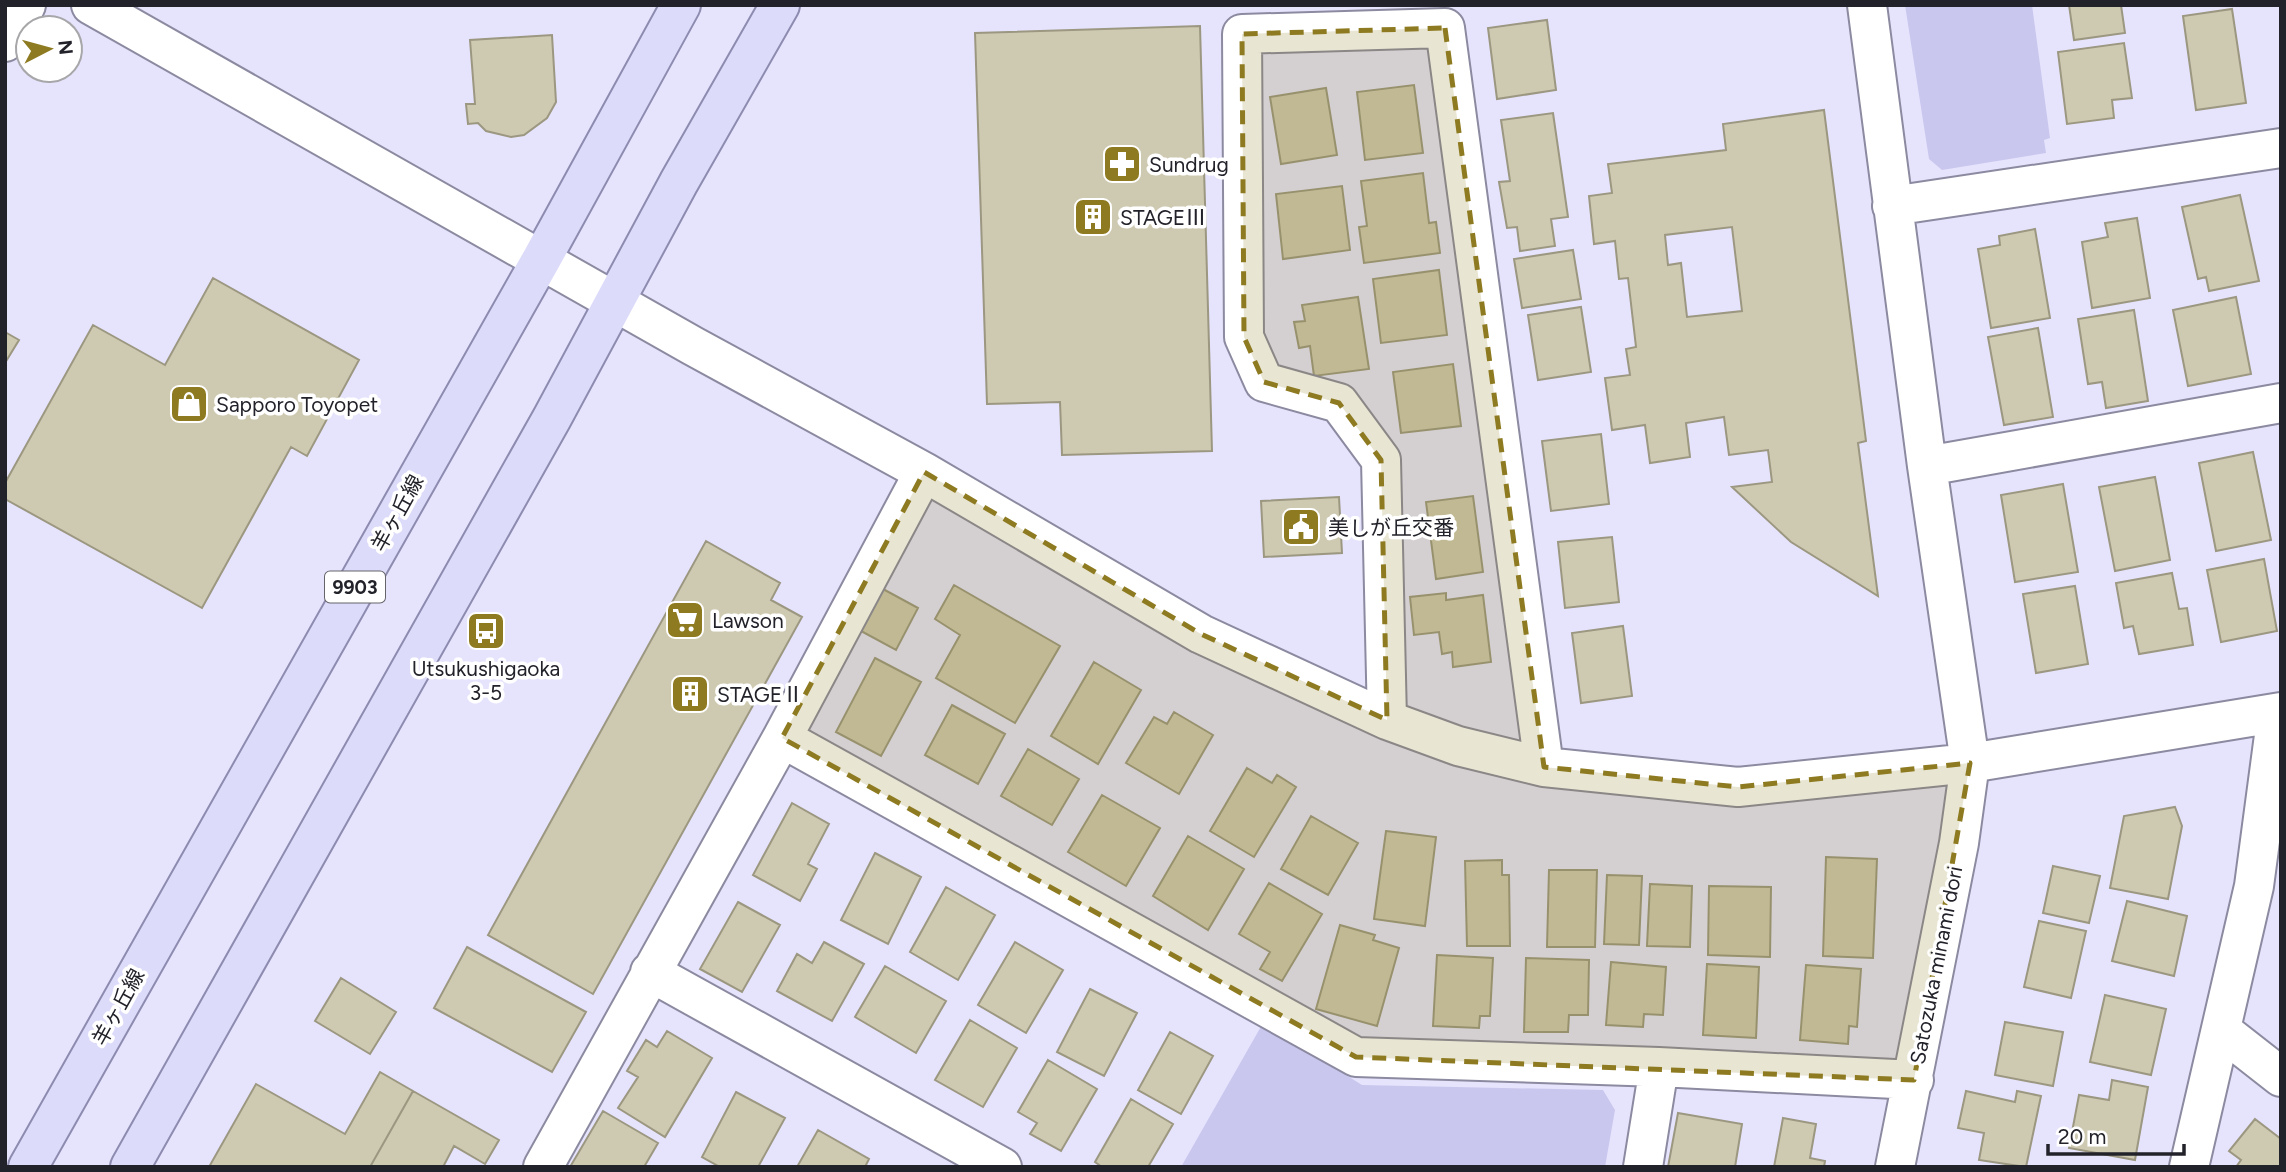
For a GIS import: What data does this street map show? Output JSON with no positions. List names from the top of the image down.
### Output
{
  "streets": {
    "main road": ["羊ヶ丘線", "9903"],
    "street": ["Satozuka minami dori"]
  },
  "places": {
    "pharmacy": ["Sundrug"],
    "building": ["STAGEⅢ", "STAGEⅡ"],
    "shop": ["Sapporo Toyopet"],
    "public building": ["美しが丘交番"],
    "supermarket": ["Lawson"],
    "bus stop": ["Utsukushigaoka 3-5"]
  },
  "scale_bar": "20 m",
  "north": "right"
}
